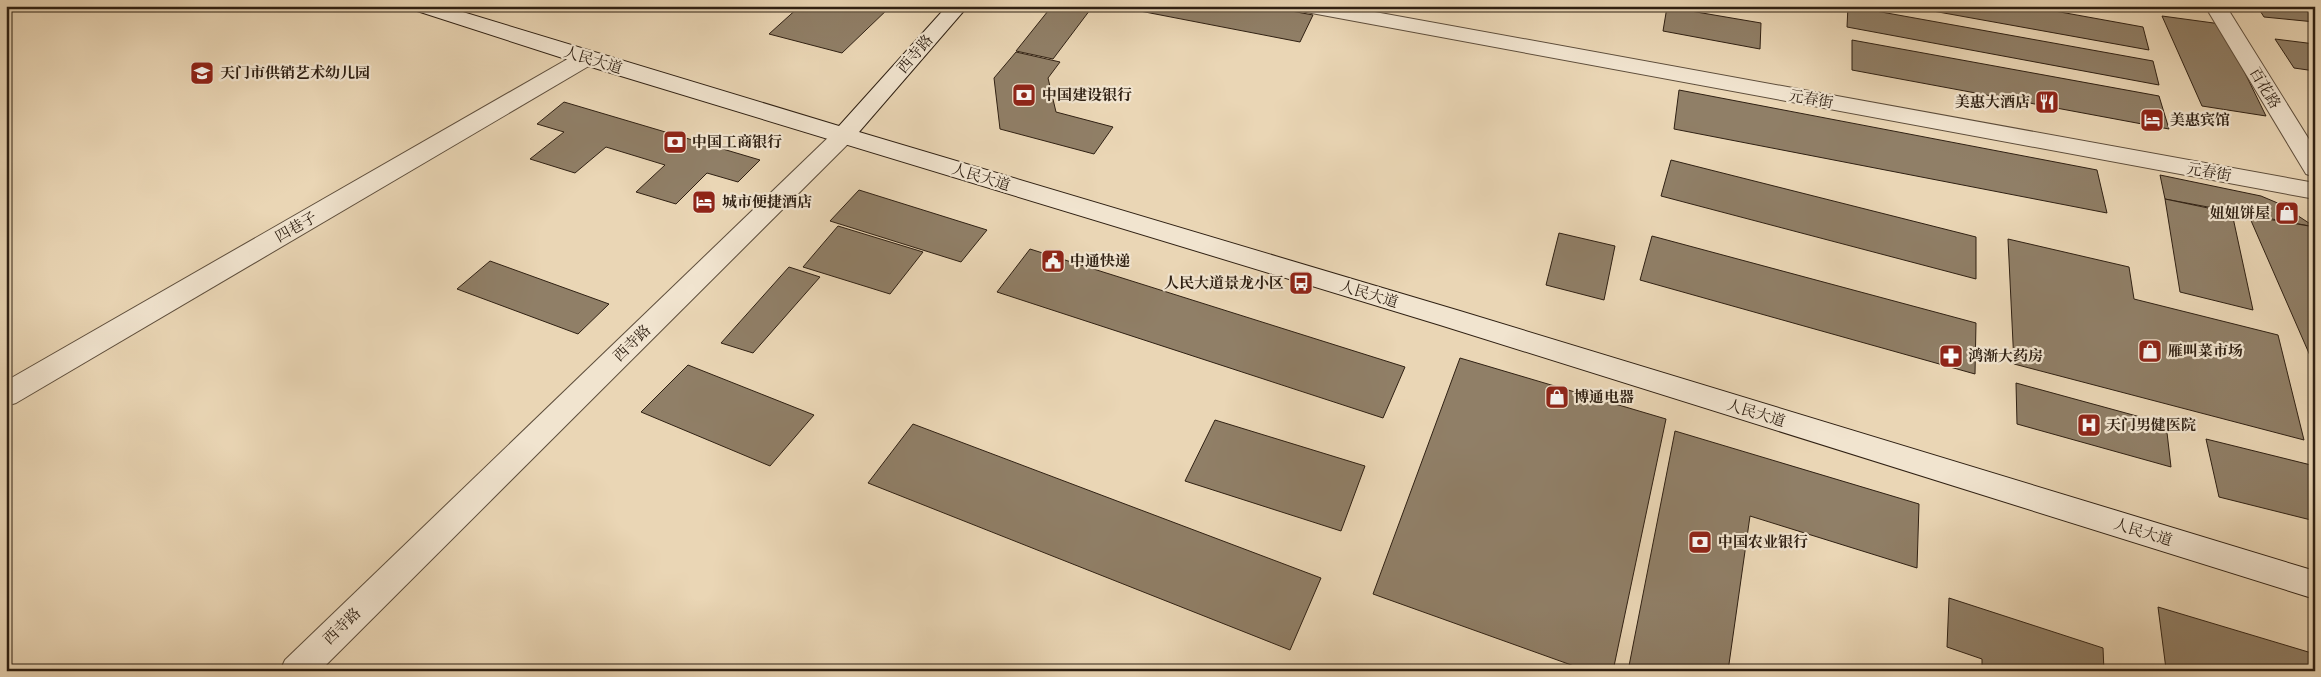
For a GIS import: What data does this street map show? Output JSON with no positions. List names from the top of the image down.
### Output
{
  "streets": {
    "main road": [
      "西寺路",
      "人民大道",
      "百花路",
      "元春街",
      "四巷子"
    ]
  },
  "crossings": [
    ["西寺路", "人民大道"],
    ["人民大道", "四巷子"]
  ],
  "places": {
    "school or university": ["天门市供销艺术幼儿园"],
    "bank": ["中国建设银行", "中国工商银行", "中国农业银行"],
    "restaurant": ["美惠大酒店"],
    "hotel": ["美惠宾馆", "城市便捷酒店"],
    "shop": ["妞妞饼屋", "雁叫菜市场", "博通电器"],
    "public building": ["中通快递"],
    "bus stop": ["人民大道景龙小区"],
    "pharmacy": ["鸿渐大药房"],
    "hospital": ["天门男健医院"]
  }
}
